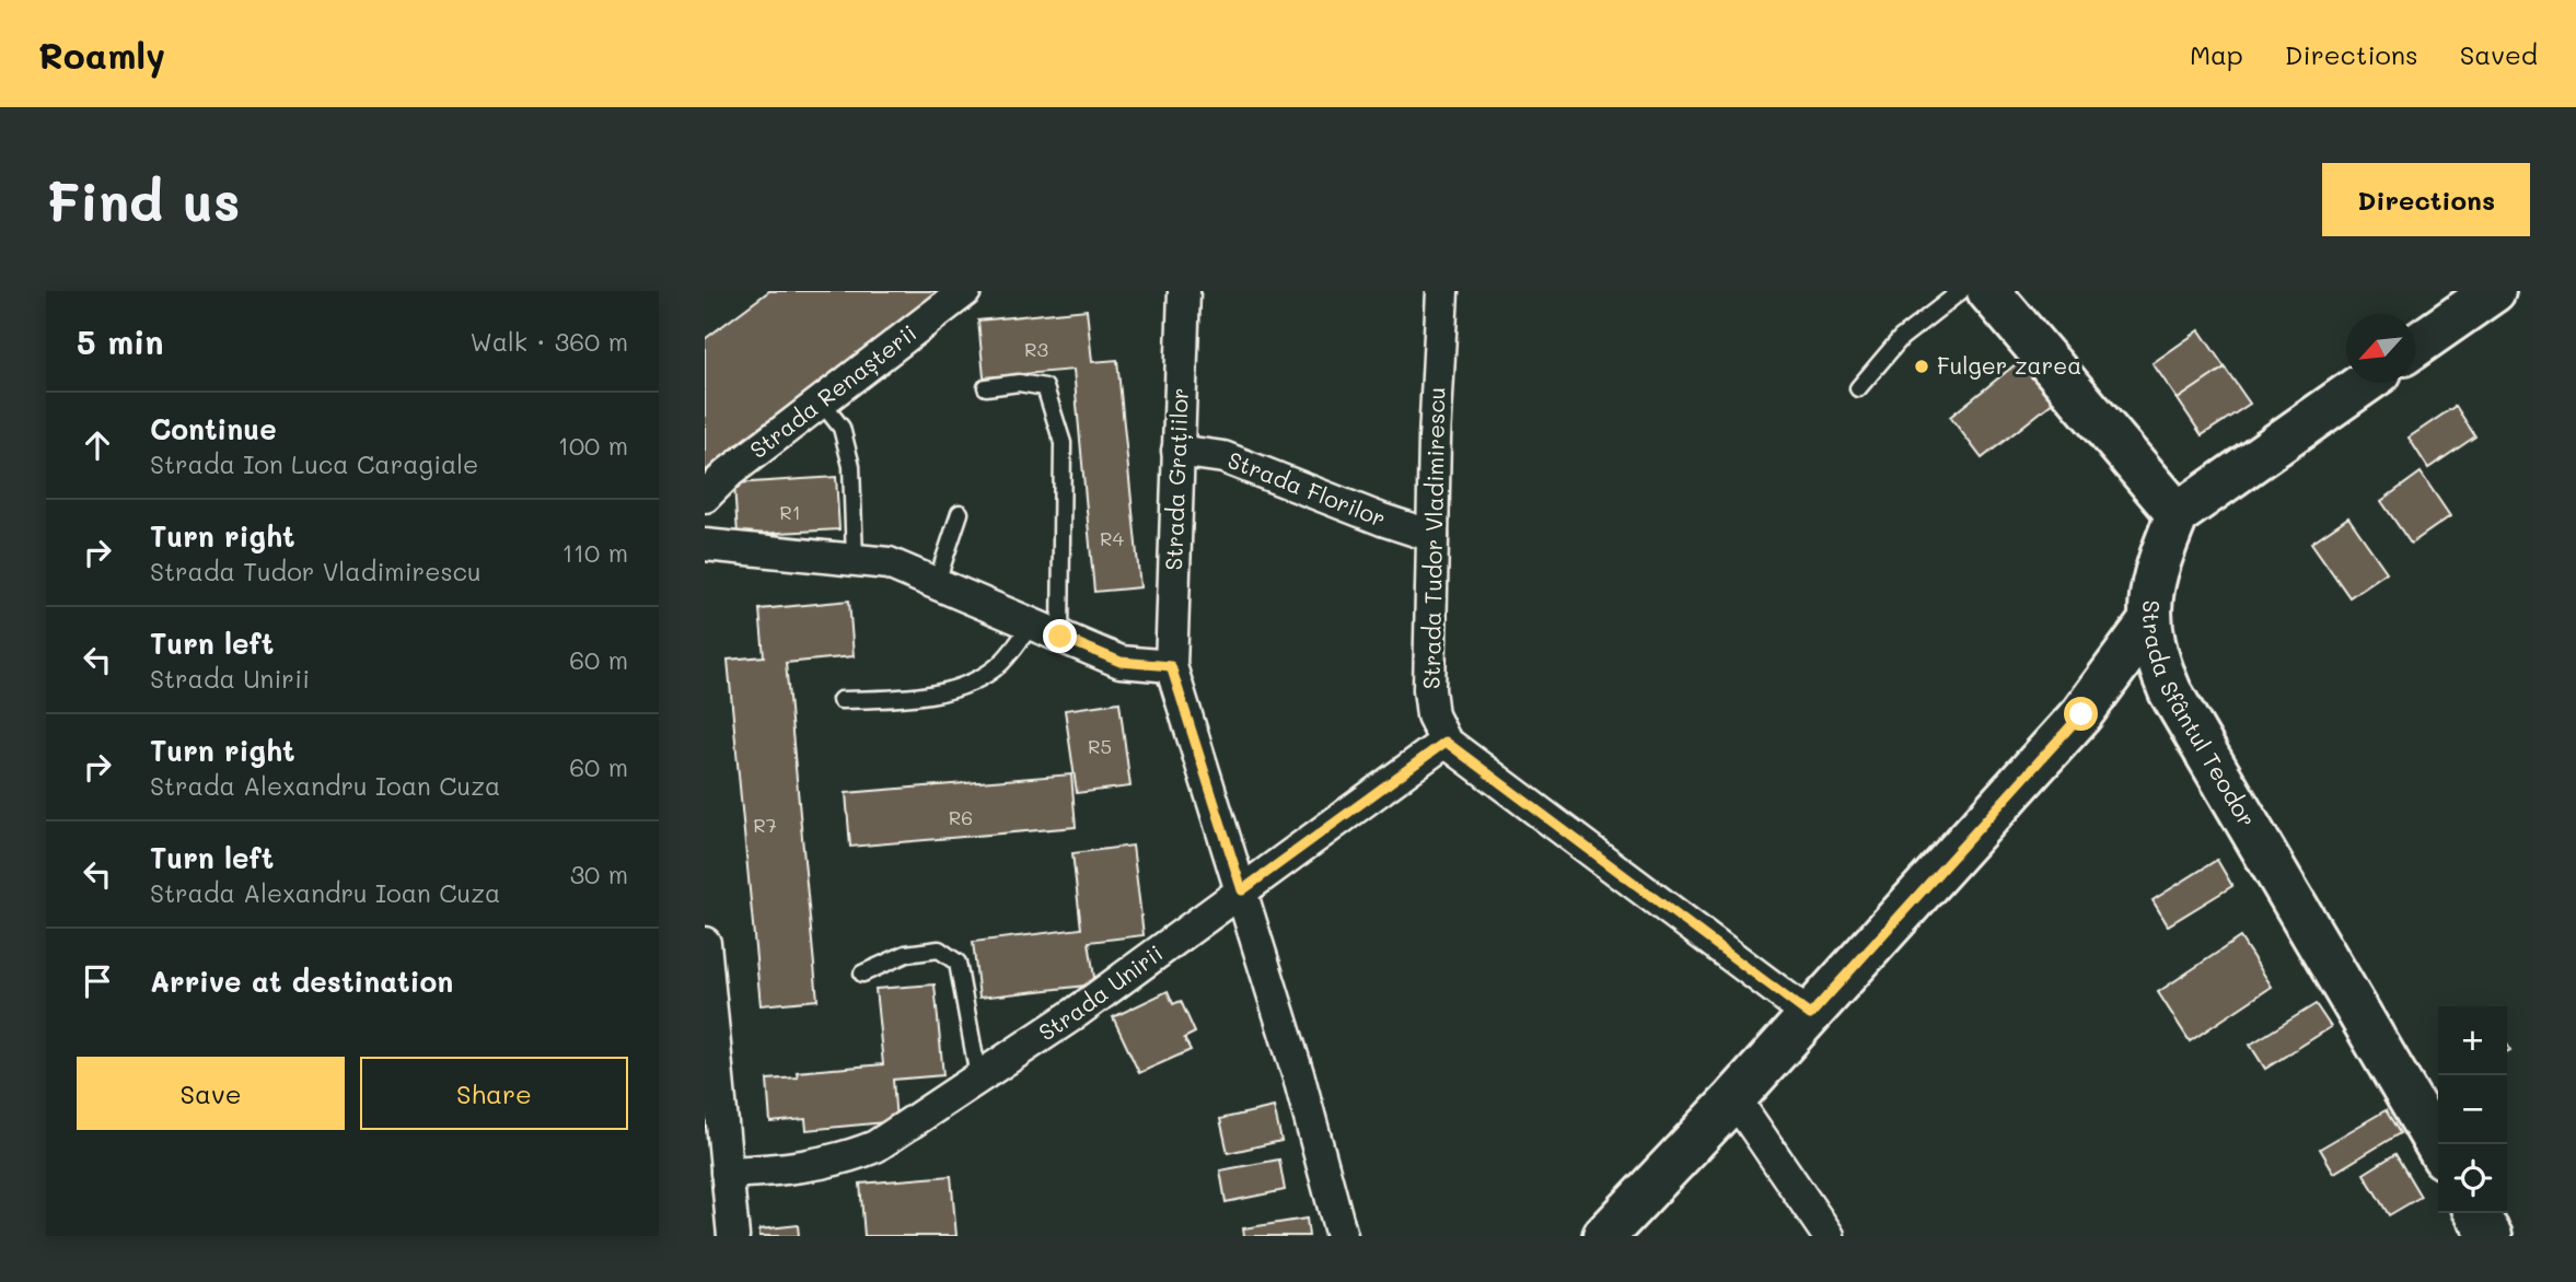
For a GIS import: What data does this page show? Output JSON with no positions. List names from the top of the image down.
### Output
{
  "streets": {
    "main road": ["Strada Sfântul Teodor"],
    "street": [
      "Strada Renașterii",
      "Strada Grațiilor",
      "Strada Florilor",
      "Strada Tudor Vladimirescu",
      "Strada Unirii"
    ]
  },
  "crossings": [
    ["Strada Grațiilor", "Strada Florilor"],
    ["Strada Grațiilor", "Strada Unirii"],
    ["Strada Florilor", "Strada Tudor Vladimirescu"],
    ["Strada Tudor Vladimirescu", "Strada Unirii"]
  ],
  "places": ["Fulger zarea"],
  "house_numbers": [
    "R3",
    "R1",
    "R4",
    "R5",
    "R6",
    "R7"
  ],
  "north": "bottom left",
  "page": {
    "header": "Roamly",
    "nav": ["Map", "Directions", "Saved"],
    "buttons": [
      "Directions",
      ["Save", "Share"]
    ],
    "title": "Find us",
    "heading": ["5 min", "Walk · 360 m"],
    "list": [
      ["Continue", "Strada Ion Luca Caragiale", "100 m"],
      ["Turn right", "Strada Tudor Vladimirescu", "110 m"],
      ["Turn left", "Strada Unirii", "60 m"],
      ["Turn right", "Strada Alexandru Ioan Cuza", "60 m"],
      ["Turn left", "Strada Alexandru Ioan Cuza", "30 m"],
      "Arrive at destination"
    ],
    "map_buttons": ["+", "−"]
  }
}
